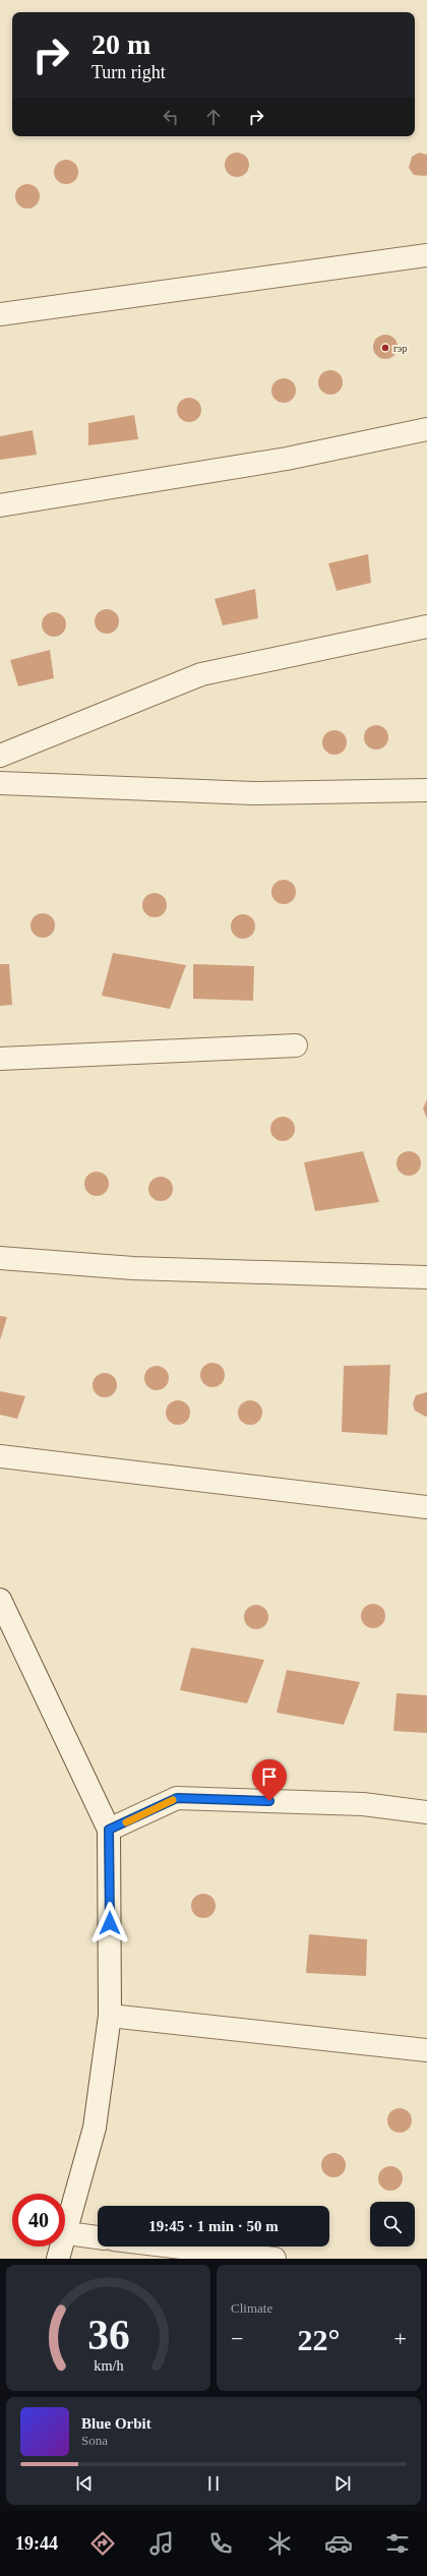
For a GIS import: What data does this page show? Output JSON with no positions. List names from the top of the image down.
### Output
{
  "places": ["гэр"],
  "page": {
    "turn": ["20 m", "Turn right"],
    "limit": "40",
    "trip": "19:45 · 1 min · 50 m",
    "tile": "Climate",
    "heat": ["−", "22°", "+"],
    "song": ["Blue Orbit", "Sona"],
    "tabs": "19:44",
    "gauge": ["36", "km/h"]
  }
}
